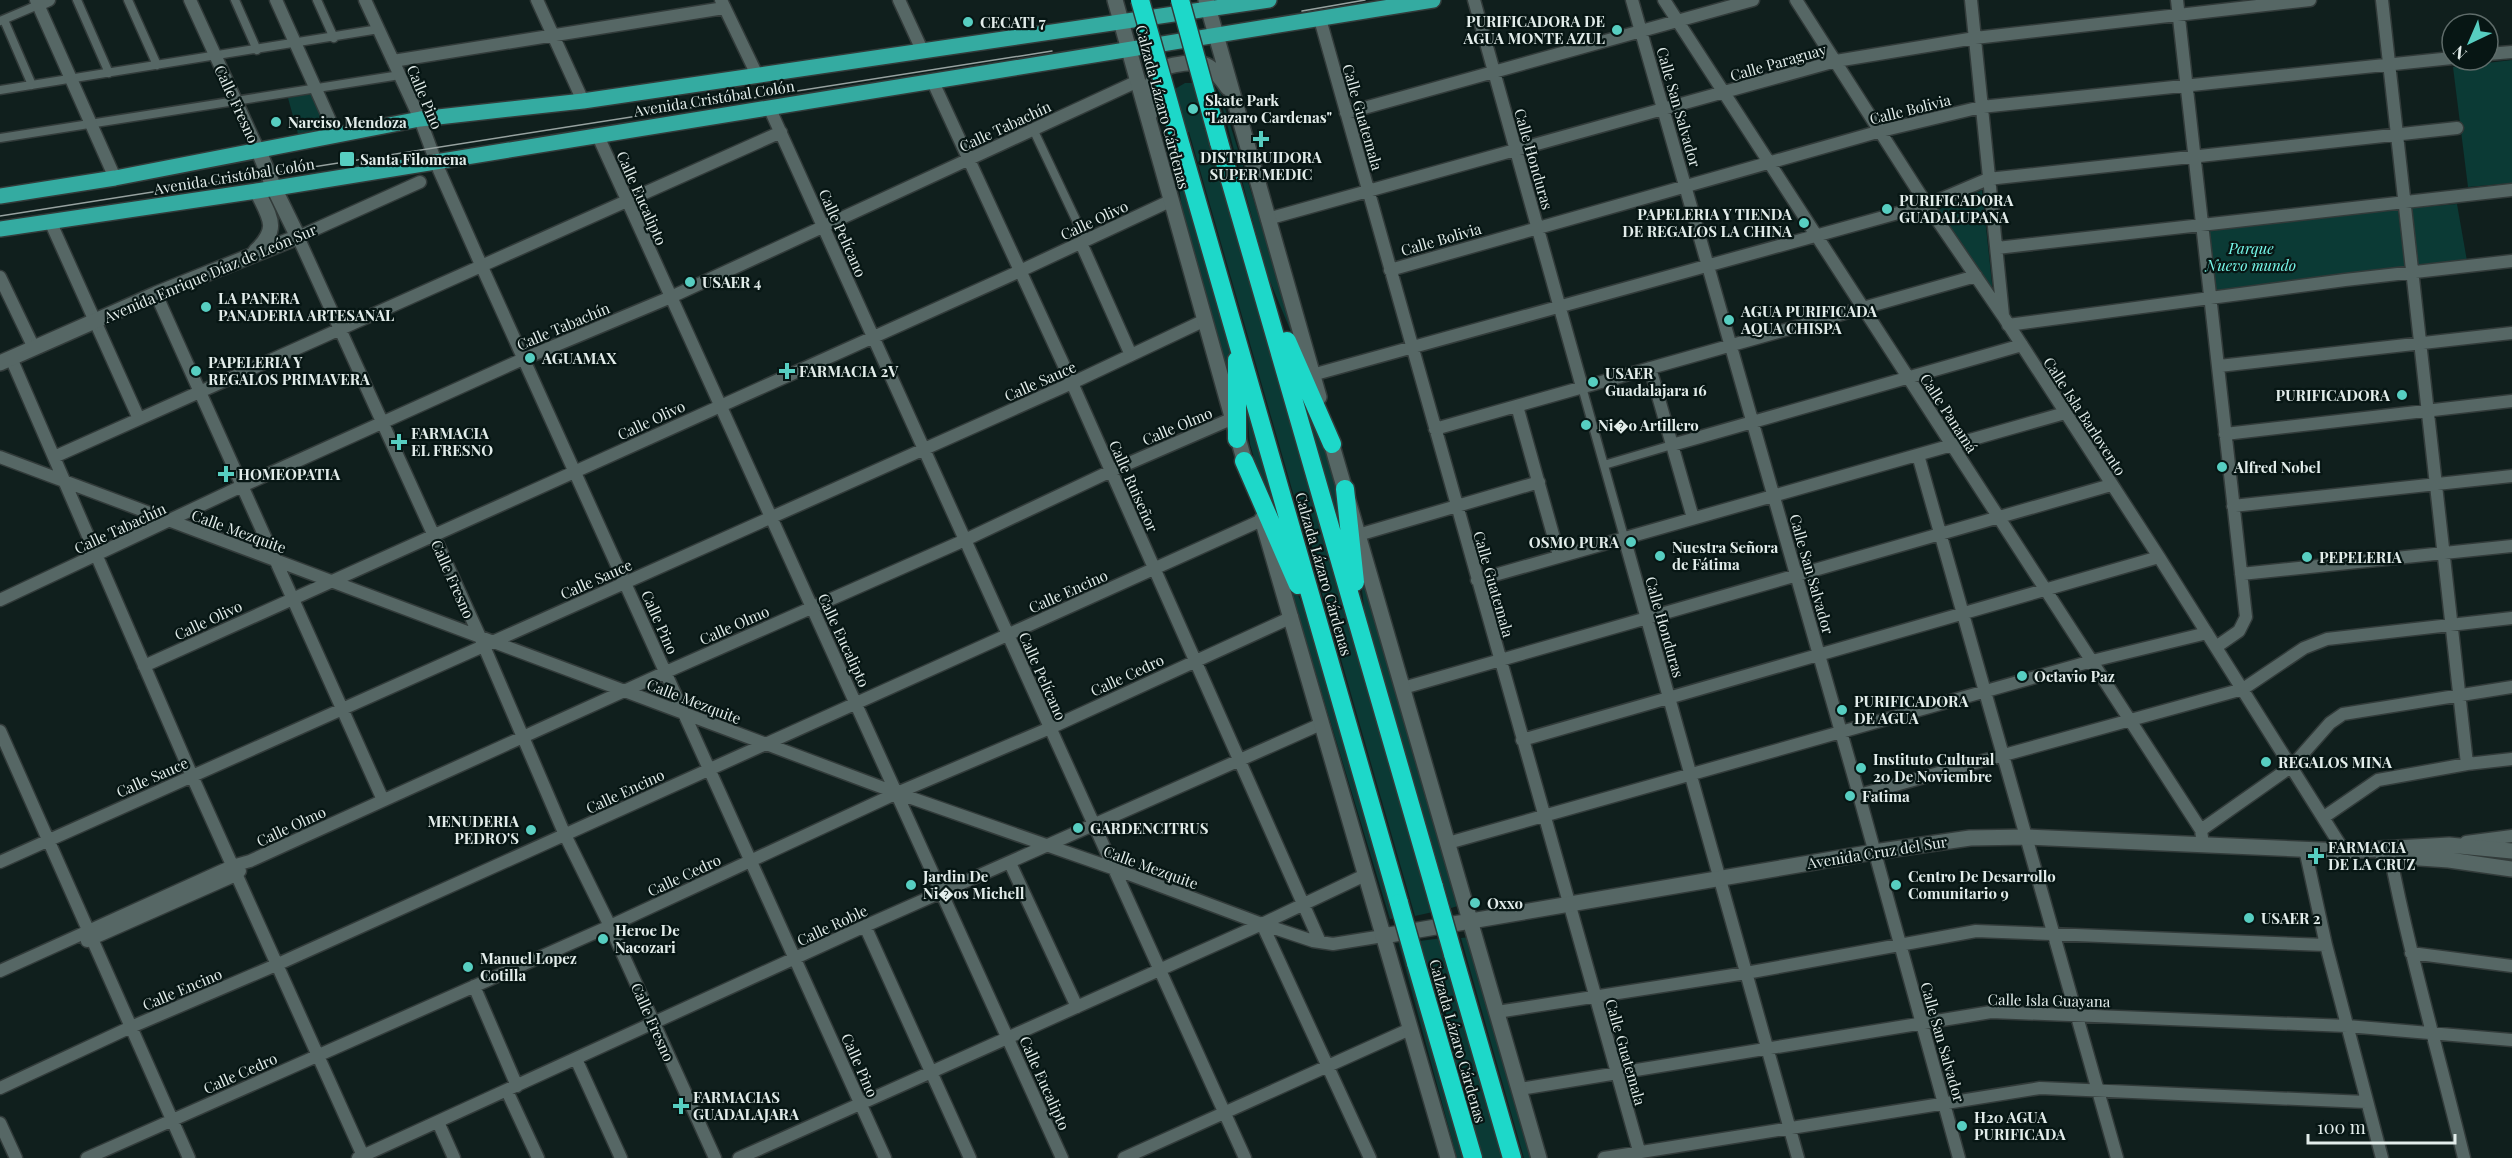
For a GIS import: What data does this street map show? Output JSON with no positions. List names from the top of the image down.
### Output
{
  "streets": {
    "highway": ["Calzada Lázaro Cárdenas"],
    "main road": [
      "Avenida Cristóbal Colón",
      "Calle Fresno",
      "Avenida Enrique Díaz de León Sur",
      "Avenida Cruz del Sur"
    ],
    "street": [
      "Calle Paraguay",
      "Calle Pino",
      "Calle San Salvador",
      "Calle Bolivia",
      "Calle Guatemala",
      "Calle Tabachín",
      "Calle Honduras",
      "Calle Eucalipto",
      "Calle Olivo",
      "Calle Pelícano",
      "Calle Sauce",
      "Calle Panamá",
      "Calle Isla Barlovento",
      "Calle Olmo",
      "Calle Ruiseñor",
      "Calle Mezquite",
      "Calle Encino",
      "Calle Cedro",
      "Calle Roble",
      "Calle Isla Guayana"
    ]
  },
  "crossings": [
    ["Calle Paraguay", "Calle San Salvador"],
    ["Calle Paraguay", "Calle Guatemala"],
    ["Calle Paraguay", "Calle Honduras"],
    ["Calle Paraguay", "Calle Panamá"],
    ["Calle Paraguay", "Calle Isla Barlovento"],
    ["Calle Pino", "Avenida Cristóbal Colón"],
    ["Calle Pino", "Calle Tabachín"],
    ["Calle Pino", "Calle Olivo"],
    ["Calle Pino", "Calle Sauce"],
    ["Calle Pino", "Calle Olmo"],
    ["Calle Pino", "Calle Mezquite"],
    ["Calle Pino", "Calle Encino"],
    ["Calle Pino", "Calle Cedro"],
    ["Calle Pino", "Calle Roble"],
    ["Avenida Cristóbal Colón", "Calle Fresno"],
    ["Avenida Cristóbal Colón", "Calzada Lázaro Cárdenas"],
    ["Avenida Cristóbal Colón", "Calle Guatemala"],
    ["Avenida Cristóbal Colón", "Calle Eucalipto"],
    ["Avenida Cristóbal Colón", "Calle Pelícano"],
    ["Avenida Cristóbal Colón", "Calle Ruiseñor"],
    ["Calle Fresno", "Calle Tabachín"],
    ["Calle Fresno", "Calle Olivo"],
    ["Calle Fresno", "Avenida Enrique Díaz de León Sur"],
    ["Calle Fresno", "Calle Sauce"],
    ["Calle Fresno", "Calle Olmo"],
    ["Calle Fresno", "Calle Mezquite"],
    ["Calle Fresno", "Calle Encino"],
    ["Calle Fresno", "Calle Cedro"],
    ["Calle Fresno", "Calle Roble"],
    ["Calzada Lázaro Cárdenas", "Calle Tabachín"],
    ["Calzada Lázaro Cárdenas", "Calle Olivo"],
    ["Calzada Lázaro Cárdenas", "Calle Sauce"],
    ["Calzada Lázaro Cárdenas", "Calle Olmo"],
    ["Calzada Lázaro Cárdenas", "Calle Mezquite"],
    ["Calzada Lázaro Cárdenas", "Calle Encino"],
    ["Calzada Lázaro Cárdenas", "Calle Cedro"],
    ["Calzada Lázaro Cárdenas", "Avenida Cruz del Sur"],
    ["Calzada Lázaro Cárdenas", "Calle Roble"],
    ["Calle San Salvador", "Calle Bolivia"],
    ["Calle San Salvador", "Avenida Cruz del Sur"],
    ["Calle San Salvador", "Calle Isla Guayana"],
    ["Calle Bolivia", "Calle Guatemala"],
    ["Calle Bolivia", "Calle Honduras"],
    ["Calle Bolivia", "Calle Panamá"],
    ["Calle Bolivia", "Calle Isla Barlovento"],
    ["Calle Guatemala", "Avenida Cruz del Sur"],
    ["Calle Guatemala", "Calle Isla Guayana"],
    ["Calle Tabachín", "Calle Eucalipto"],
    ["Calle Tabachín", "Calle Pelícano"],
    ["Calle Tabachín", "Calle Ruiseñor"],
    ["Calle Tabachín", "Calle Mezquite"],
    ["Calle Honduras", "Avenida Cruz del Sur"],
    ["Calle Honduras", "Calle Isla Guayana"],
    ["Calle Eucalipto", "Calle Olivo"],
    ["Calle Eucalipto", "Calle Sauce"],
    ["Calle Eucalipto", "Calle Olmo"],
    ["Calle Eucalipto", "Calle Mezquite"],
    ["Calle Eucalipto", "Calle Encino"],
    ["Calle Eucalipto", "Calle Cedro"],
    ["Calle Eucalipto", "Calle Roble"],
    ["Calle Olivo", "Calle Pelícano"],
    ["Calle Olivo", "Calle Ruiseñor"],
    ["Calle Olivo", "Calle Mezquite"],
    ["Calle Pelícano", "Calle Sauce"],
    ["Calle Pelícano", "Calle Olmo"],
    ["Calle Pelícano", "Calle Mezquite"],
    ["Calle Pelícano", "Calle Encino"],
    ["Calle Pelícano", "Calle Cedro"],
    ["Calle Pelícano", "Calle Roble"],
    ["Calle Sauce", "Calle Ruiseñor"],
    ["Calle Sauce", "Calle Mezquite"],
    ["Calle Panamá", "Avenida Cruz del Sur"],
    ["Calle Isla Barlovento", "Avenida Cruz del Sur"],
    ["Calle Olmo", "Calle Ruiseñor"],
    ["Calle Olmo", "Calle Mezquite"],
    ["Calle Ruiseñor", "Calle Mezquite"],
    ["Calle Ruiseñor", "Calle Encino"],
    ["Calle Ruiseñor", "Calle Cedro"],
    ["Calle Ruiseñor", "Calle Roble"],
    ["Calle Mezquite", "Calle Encino"],
    ["Calle Mezquite", "Calle Cedro"],
    ["Calle Mezquite", "Avenida Cruz del Sur"],
    ["Calle Mezquite", "Calle Roble"]
  ],
  "parks": ["Parque Nuevo mundo"],
  "places": {
    "other": [
      "CECATI 7",
      "PURIFICADORA DE AGUA MONTE AZUL",
      "Skate Park \"Lazaro Cardenas\"",
      "Narciso Mendoza",
      "PURIFICADORA GUADALUPANA",
      "PAPELERIA Y TIENDA DE REGALOS LA CHINA",
      "USAER 4",
      "LA PANERA PANADERIA ARTESANAL",
      "AGUA PURIFICADA AQUA CHISPA",
      "AGUAMAX",
      "PAPELERIA Y REGALOS PRIMAVERA",
      "USAER Guadalajara 16",
      "PURIFICADORA",
      "Ni�o Artillero",
      "Alfred Nobel",
      "OSMO PURA",
      "Nuestra Señora de Fátima",
      "PEPELERIA",
      "Octavio Paz",
      "PURIFICADORA DE AGUA",
      "REGALOS MINA",
      "Instituto Cultural 20 De Noviembre",
      "Fatima",
      "GARDENCITRUS",
      "MENUDERIA PEDRO'S",
      "Jardin De Ni�os Michell",
      "Centro De Desarrollo Comunitario 9",
      "Oxxo",
      "USAER 2",
      "Heroe De Nacozari",
      "Manuel Lopez Cotilla",
      "H20 AGUA PURIFICADA"
    ],
    "health": [
      "DISTRIBUIDORA SUPER MEDIC",
      "FARMACIA 2V",
      "FARMACIA EL FRESNO",
      "HOMEOPATIA",
      "FARMACIA DE LA CRUZ",
      "FARMACIAS GUADALAJARA"
    ],
    "transit": ["Santa Filomena"]
  },
  "scale_bar": "100 m",
  "north": "bottom left"
}
